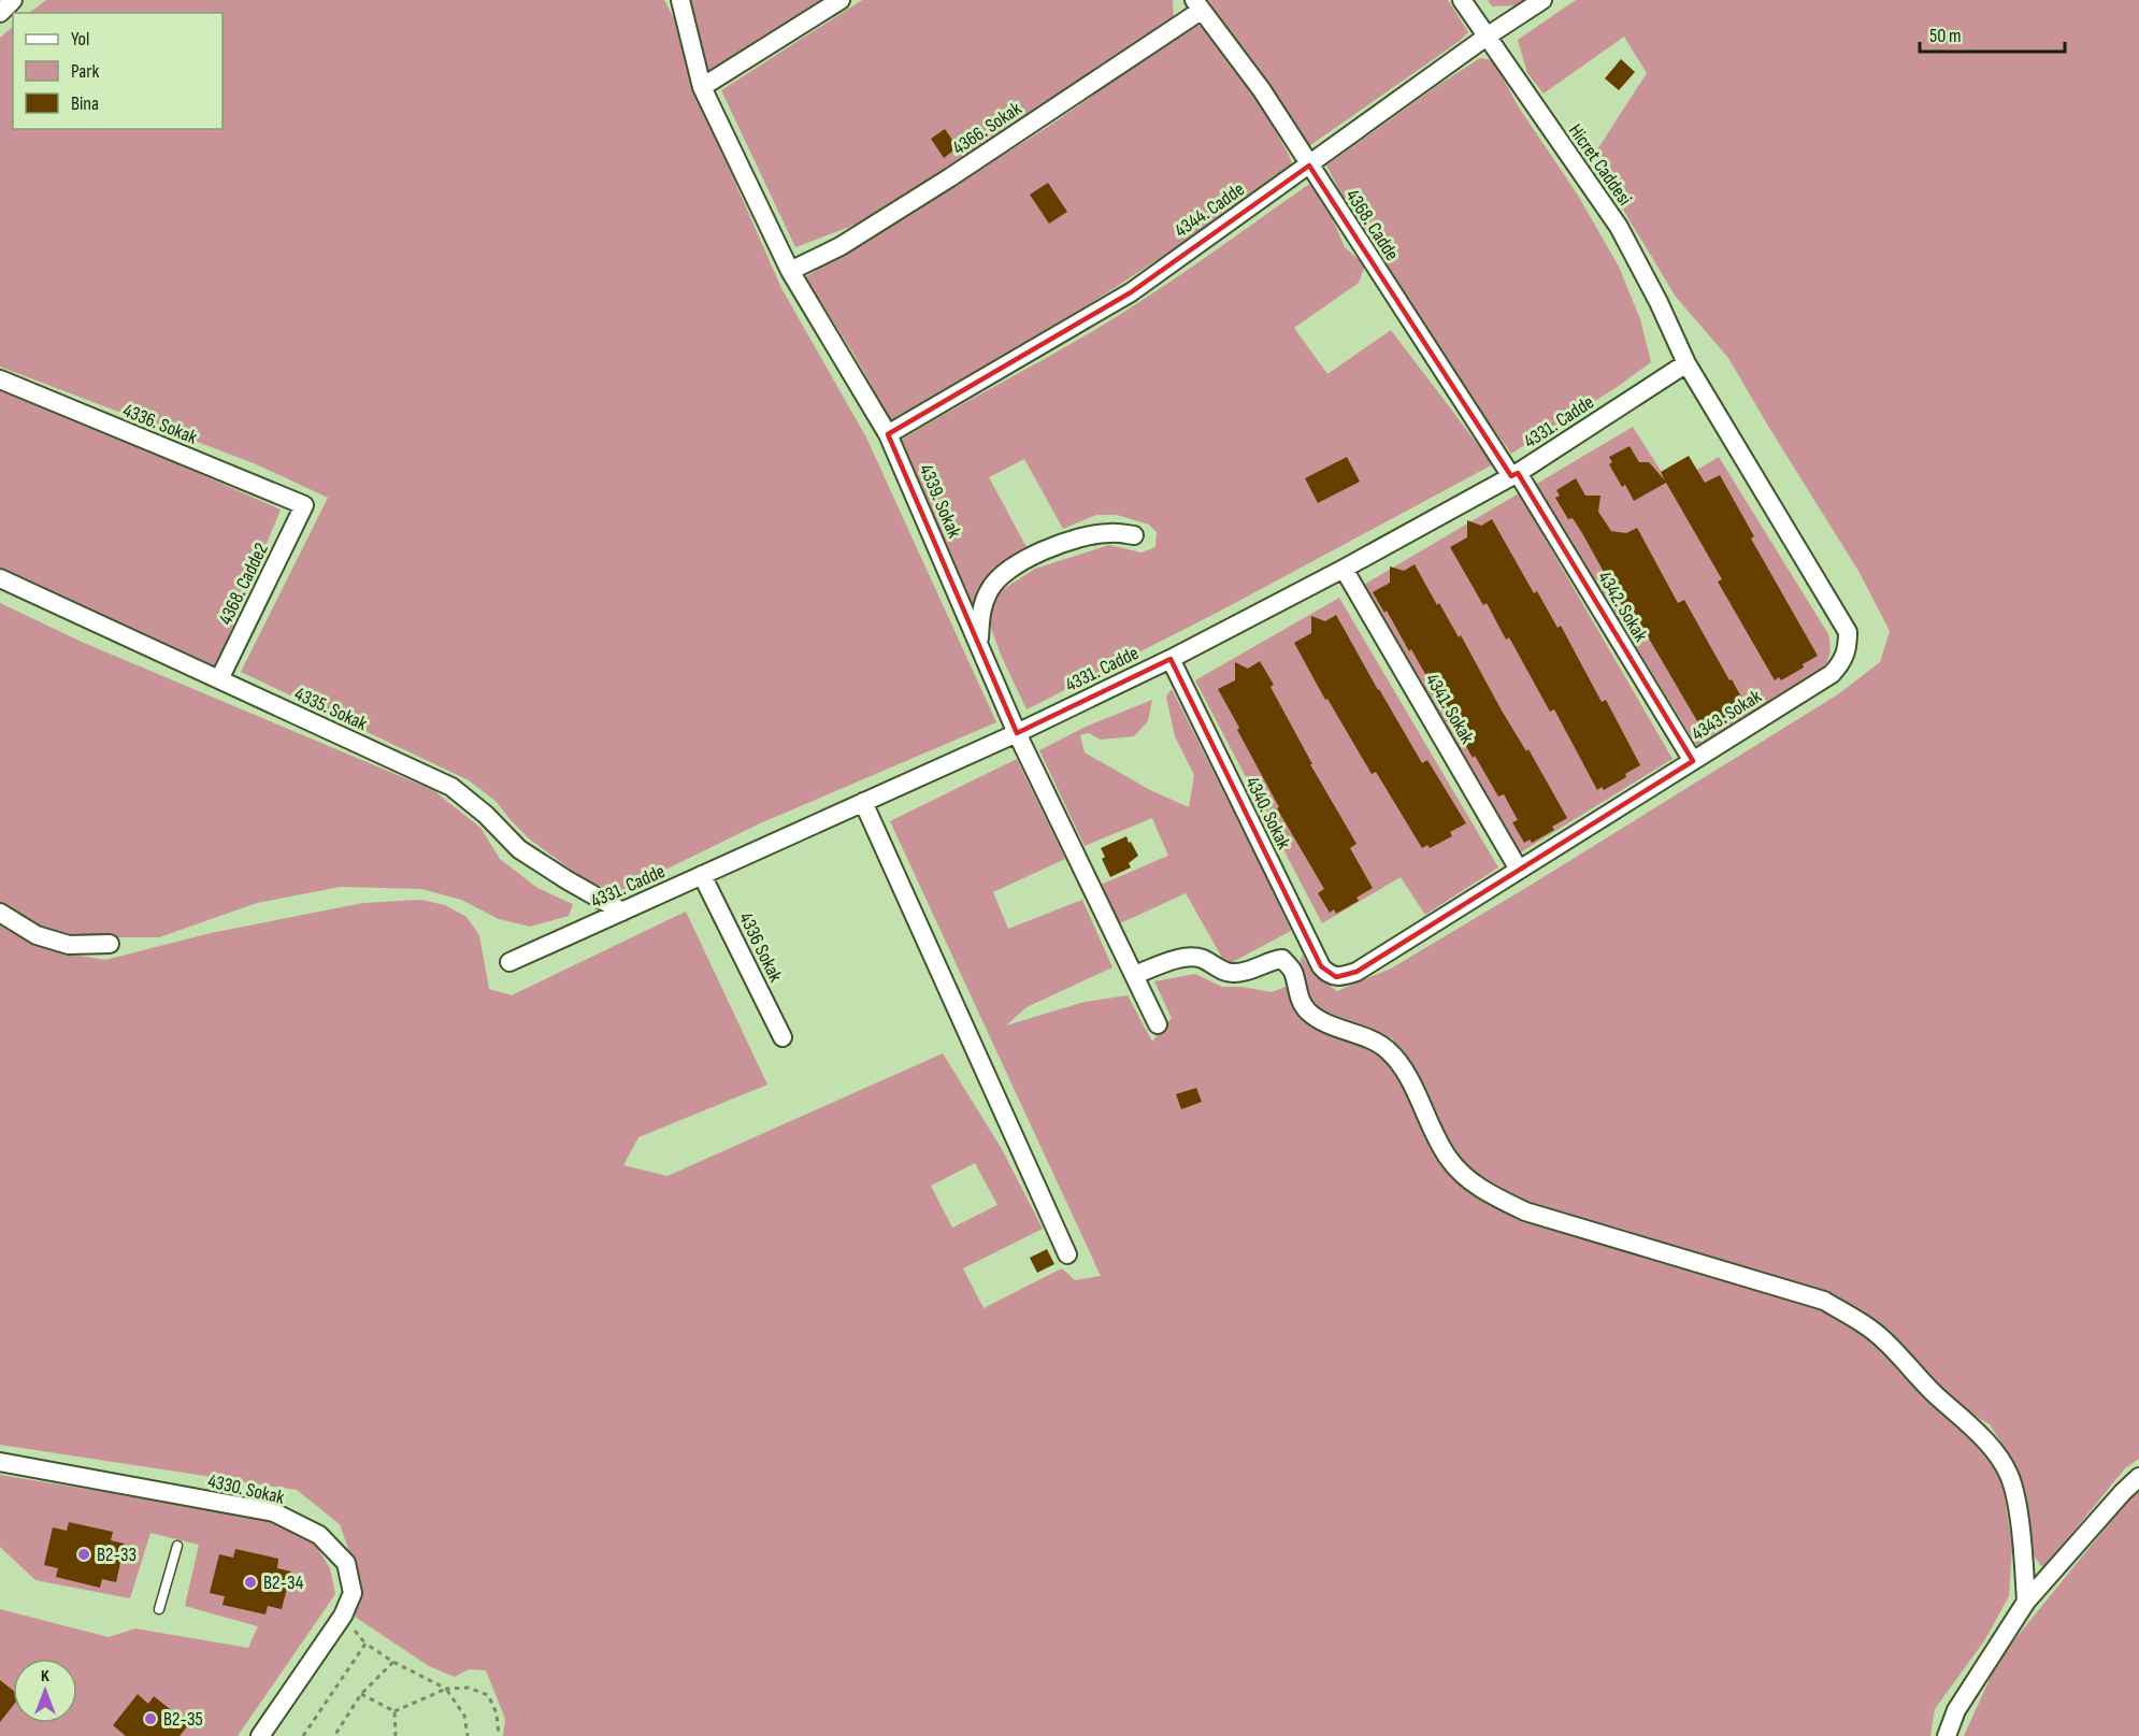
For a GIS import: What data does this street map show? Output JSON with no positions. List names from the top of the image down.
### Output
{
  "streets": {
    "street": [
      "4366. Sokak",
      "Hicret Caddesi",
      "4344. Cadde",
      "4368. Cadde",
      "4331. Cadde",
      "4336. Sokak",
      "4339. Sokak",
      "4368. Cadde2",
      "4342. Sokak",
      "4335. Sokak",
      "4341. Sokak",
      "4343. Sokak",
      "4340. Sokak",
      "4336 Sokak",
      "4330. Sokak"
    ]
  },
  "crossings": [
    ["4366. Sokak", "4368. Cadde"],
    ["4366. Sokak", "4339. Sokak"],
    ["Hicret Caddesi", "4344. Cadde"],
    ["Hicret Caddesi", "4331. Cadde"],
    ["Hicret Caddesi", "4343. Sokak"],
    ["4344. Cadde", "4368. Cadde"],
    ["4344. Cadde", "4339. Sokak"],
    ["4368. Cadde", "4331. Cadde"],
    ["4368. Cadde", "4342. Sokak"],
    ["4331. Cadde", "4339. Sokak"],
    ["4331. Cadde", "4342. Sokak"],
    ["4331. Cadde", "4335. Sokak"],
    ["4331. Cadde", "4341. Sokak"],
    ["4331. Cadde", "4343. Sokak"],
    ["4331. Cadde", "4340. Sokak"],
    ["4331. Cadde", "4336 Sokak"],
    ["4336. Sokak", "4368. Cadde2"],
    ["4368. Cadde2", "4335. Sokak"],
    ["4342. Sokak", "4343. Sokak"],
    ["4341. Sokak", "4343. Sokak"],
    ["4343. Sokak", "4340. Sokak"]
  ],
  "places": ["B2-33", "B2-34", "B2-35"],
  "legend": ["Yol", "Park", "Bina"],
  "scale_bar": "50 m",
  "north": "top"
}
